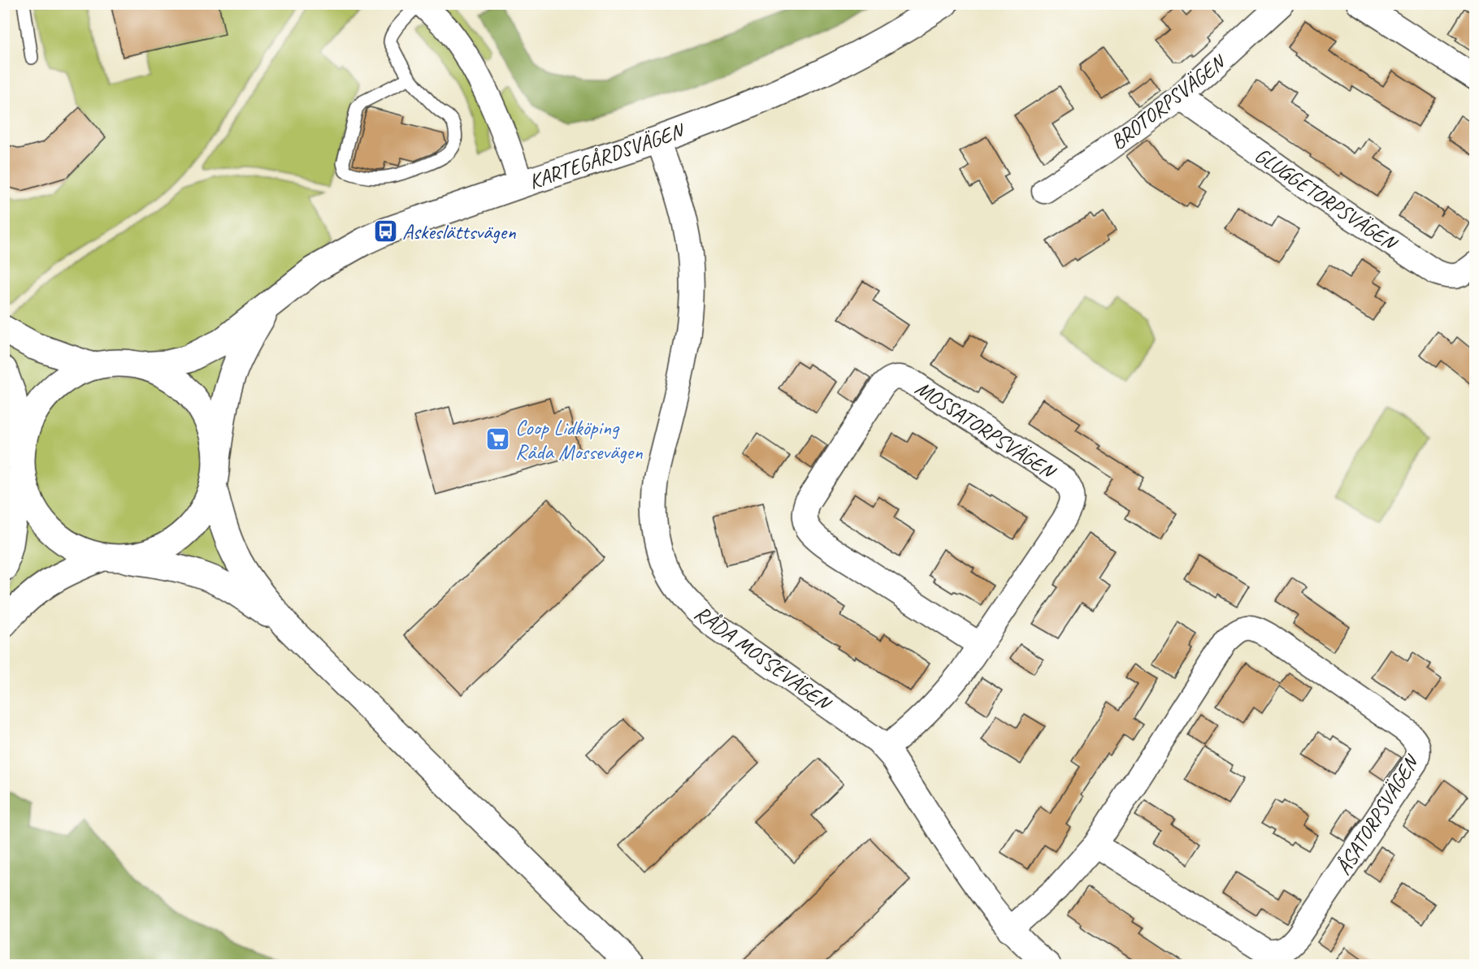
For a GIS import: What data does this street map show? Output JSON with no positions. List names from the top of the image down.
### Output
{
  "streets": {
    "main road": ["KARTEGÅRDSVÄGEN"],
    "street": [
      "BROTORPSVÄGEN",
      "GLUGGETORPSVÄGEN",
      "MOSSATORPSVÄGEN",
      "RÅDA MOSSEVÄGEN",
      "ÅSATORPSVÄGEN"
    ]
  },
  "crossings": [
    ["BROTORPSVÄGEN", "GLUGGETORPSVÄGEN"],
    ["KARTEGÅRDSVÄGEN", "RÅDA MOSSEVÄGEN"],
    ["MOSSATORPSVÄGEN", "RÅDA MOSSEVÄGEN"],
    ["RÅDA MOSSEVÄGEN", "ÅSATORPSVÄGEN"]
  ],
  "places": {
    "bus stop": ["Askeslättsvägen"],
    "supermarket": ["Coop Lidköping Råda Mossevägen"]
  }
}
